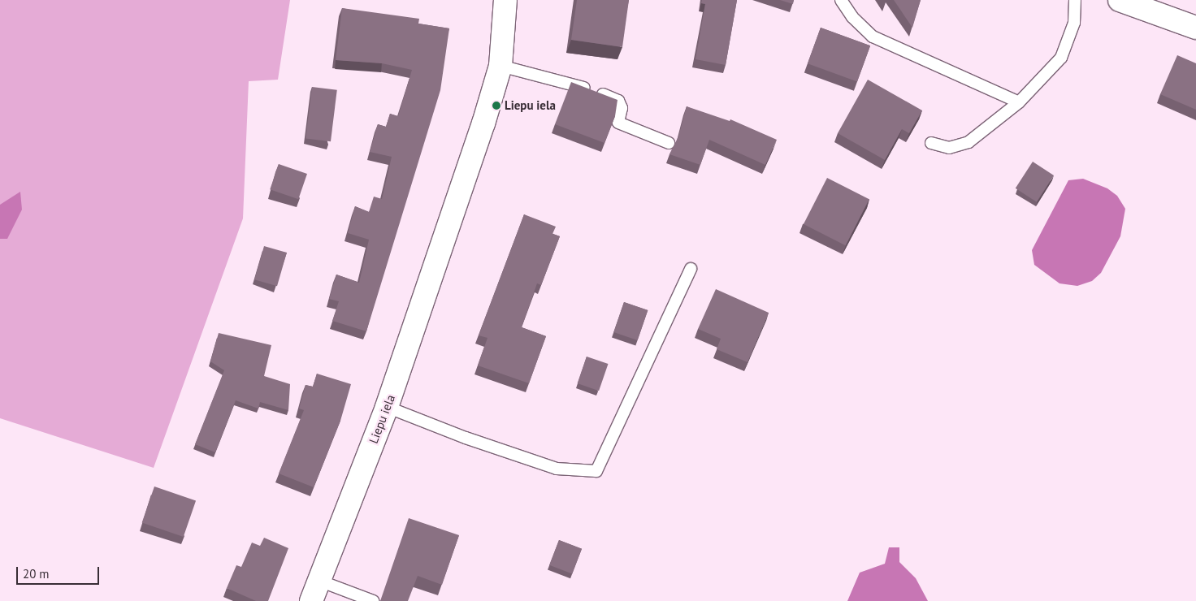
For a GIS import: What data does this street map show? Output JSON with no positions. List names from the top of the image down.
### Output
{
  "streets": {
    "street": ["Liepu iela"]
  },
  "places": ["Liepu iela"],
  "scale_bar": "20 m"
}
